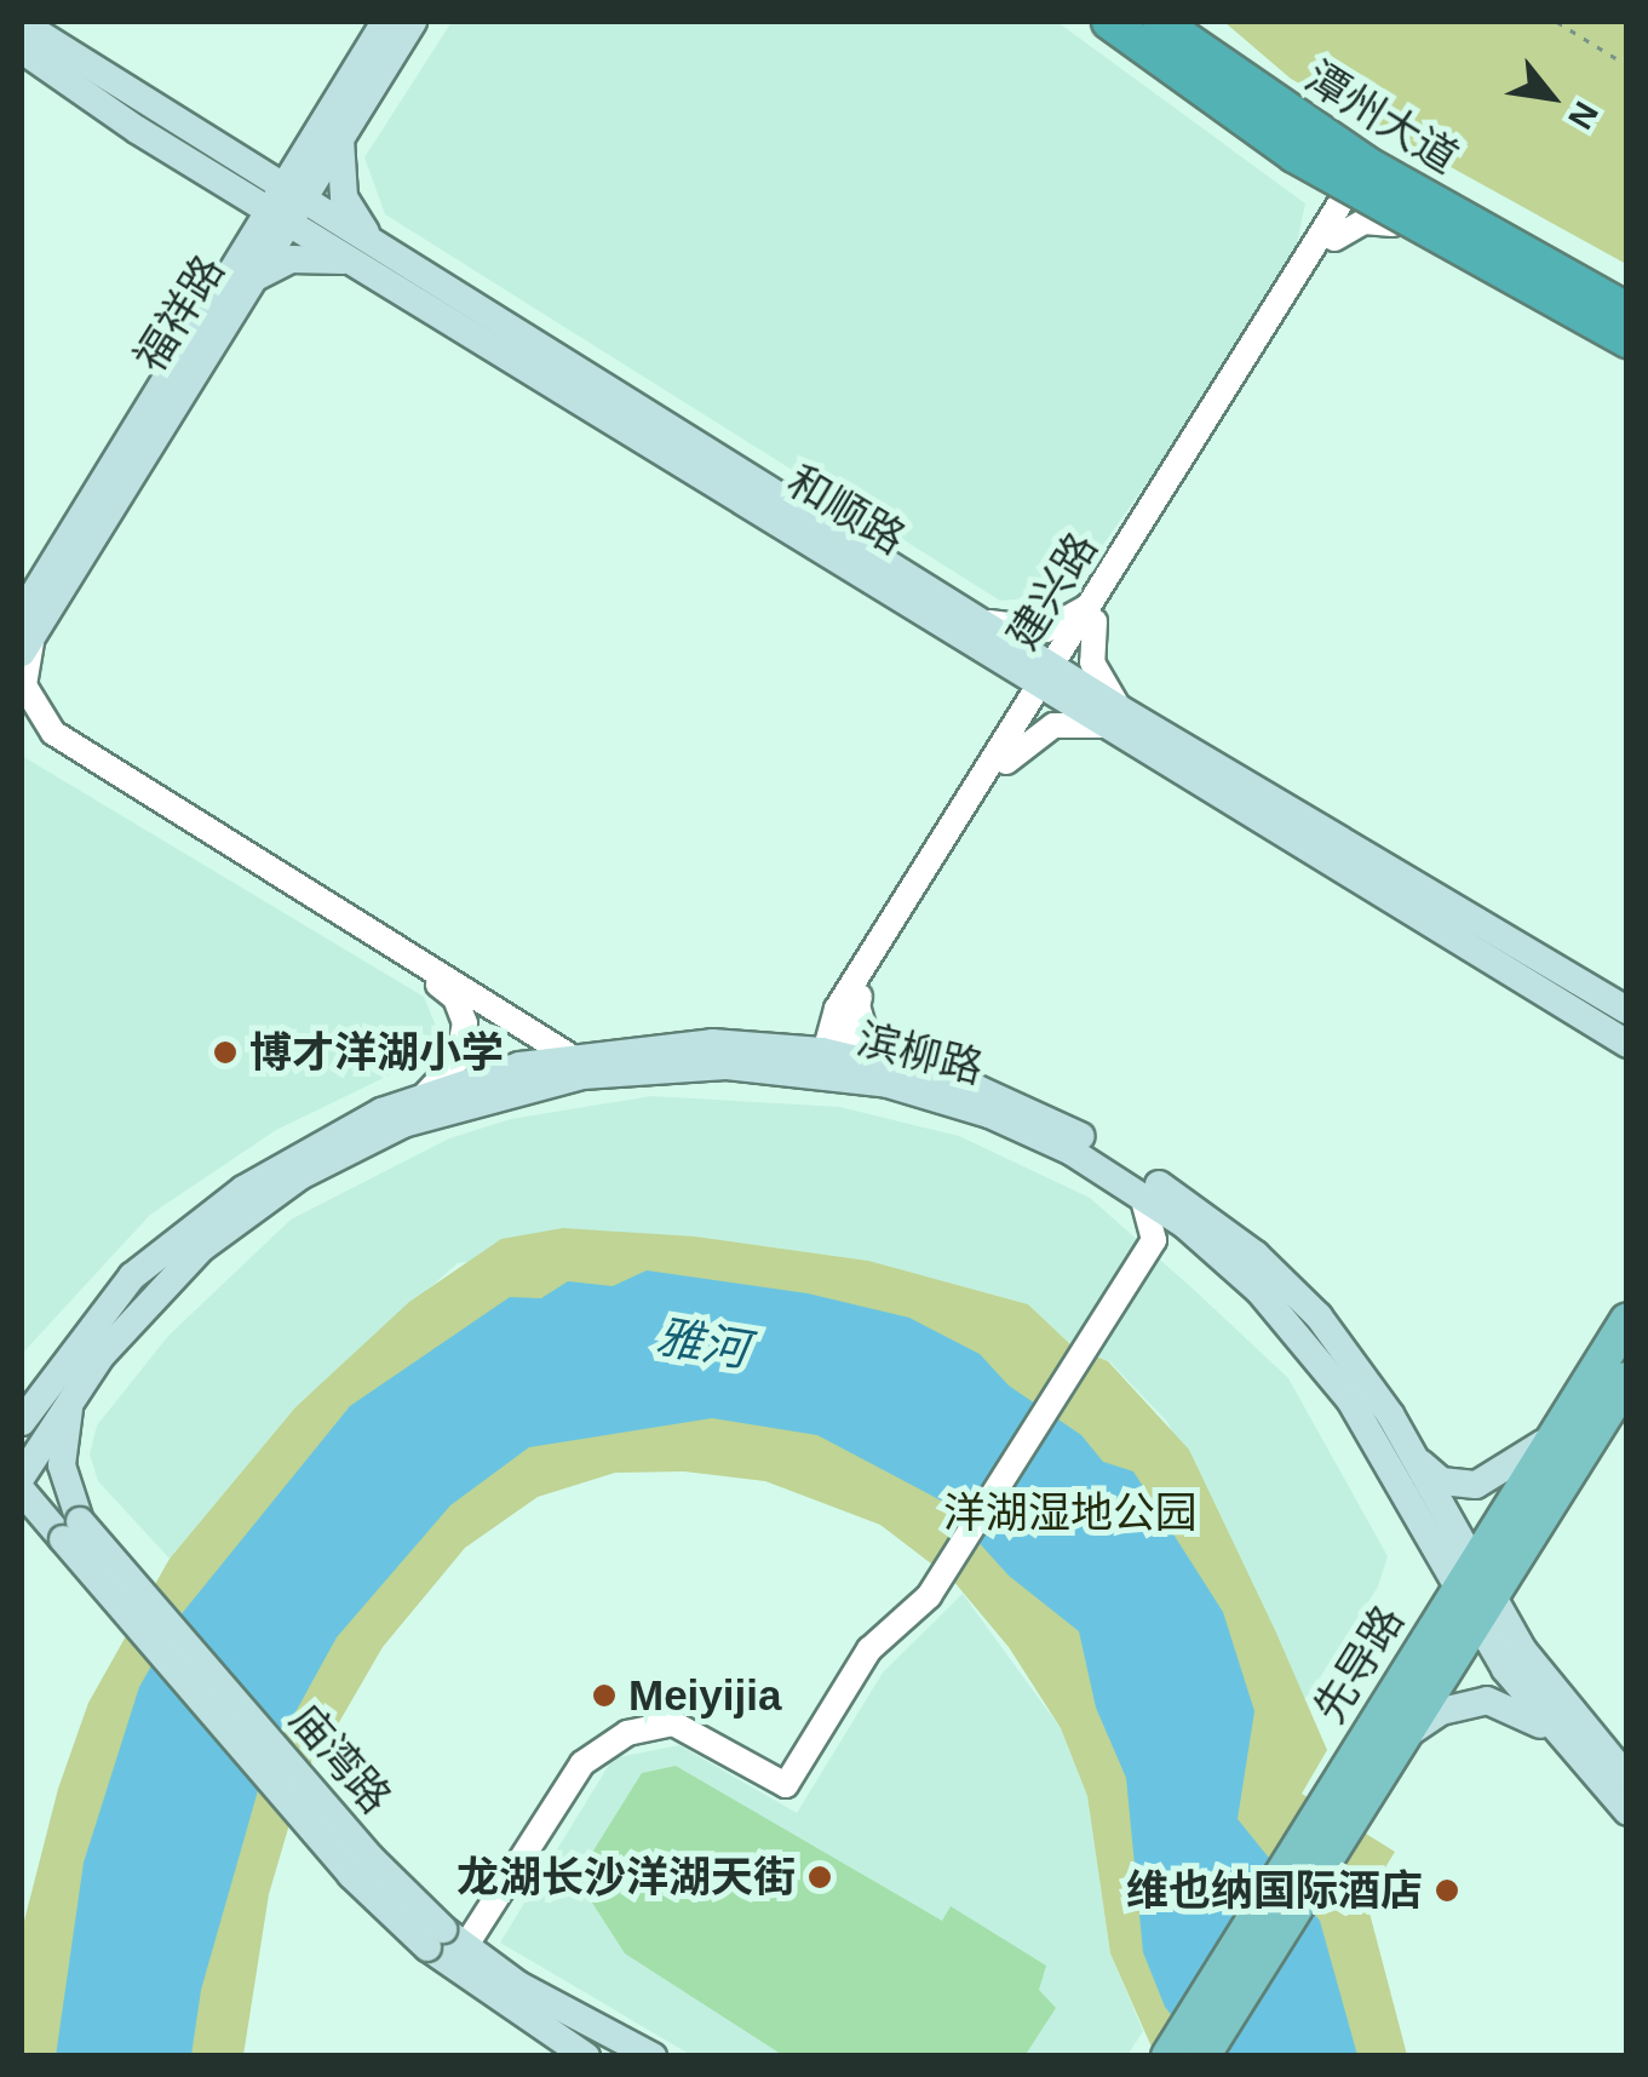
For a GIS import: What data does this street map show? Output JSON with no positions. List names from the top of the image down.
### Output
{
  "streets": {
    "highway": ["潭州大道"],
    "main road": [
      "福祥路",
      "和顺路",
      "滨柳路",
      "先导路",
      "庙湾路"
    ],
    "street": ["建兴路"]
  },
  "crossings": [
    ["潭州大道", "建兴路"],
    ["福祥路", "和顺路"],
    ["和顺路", "建兴路"],
    ["滨柳路", "先导路"],
    ["滨柳路", "庙湾路"]
  ],
  "water": ["雅河"],
  "parks": ["洋湖湿地公园"],
  "places": [
    "博才洋湖小学",
    "Meiyijia",
    "龙湖长沙洋湖天街",
    "维也纳国际酒店"
  ],
  "north": "bottom right"
}
